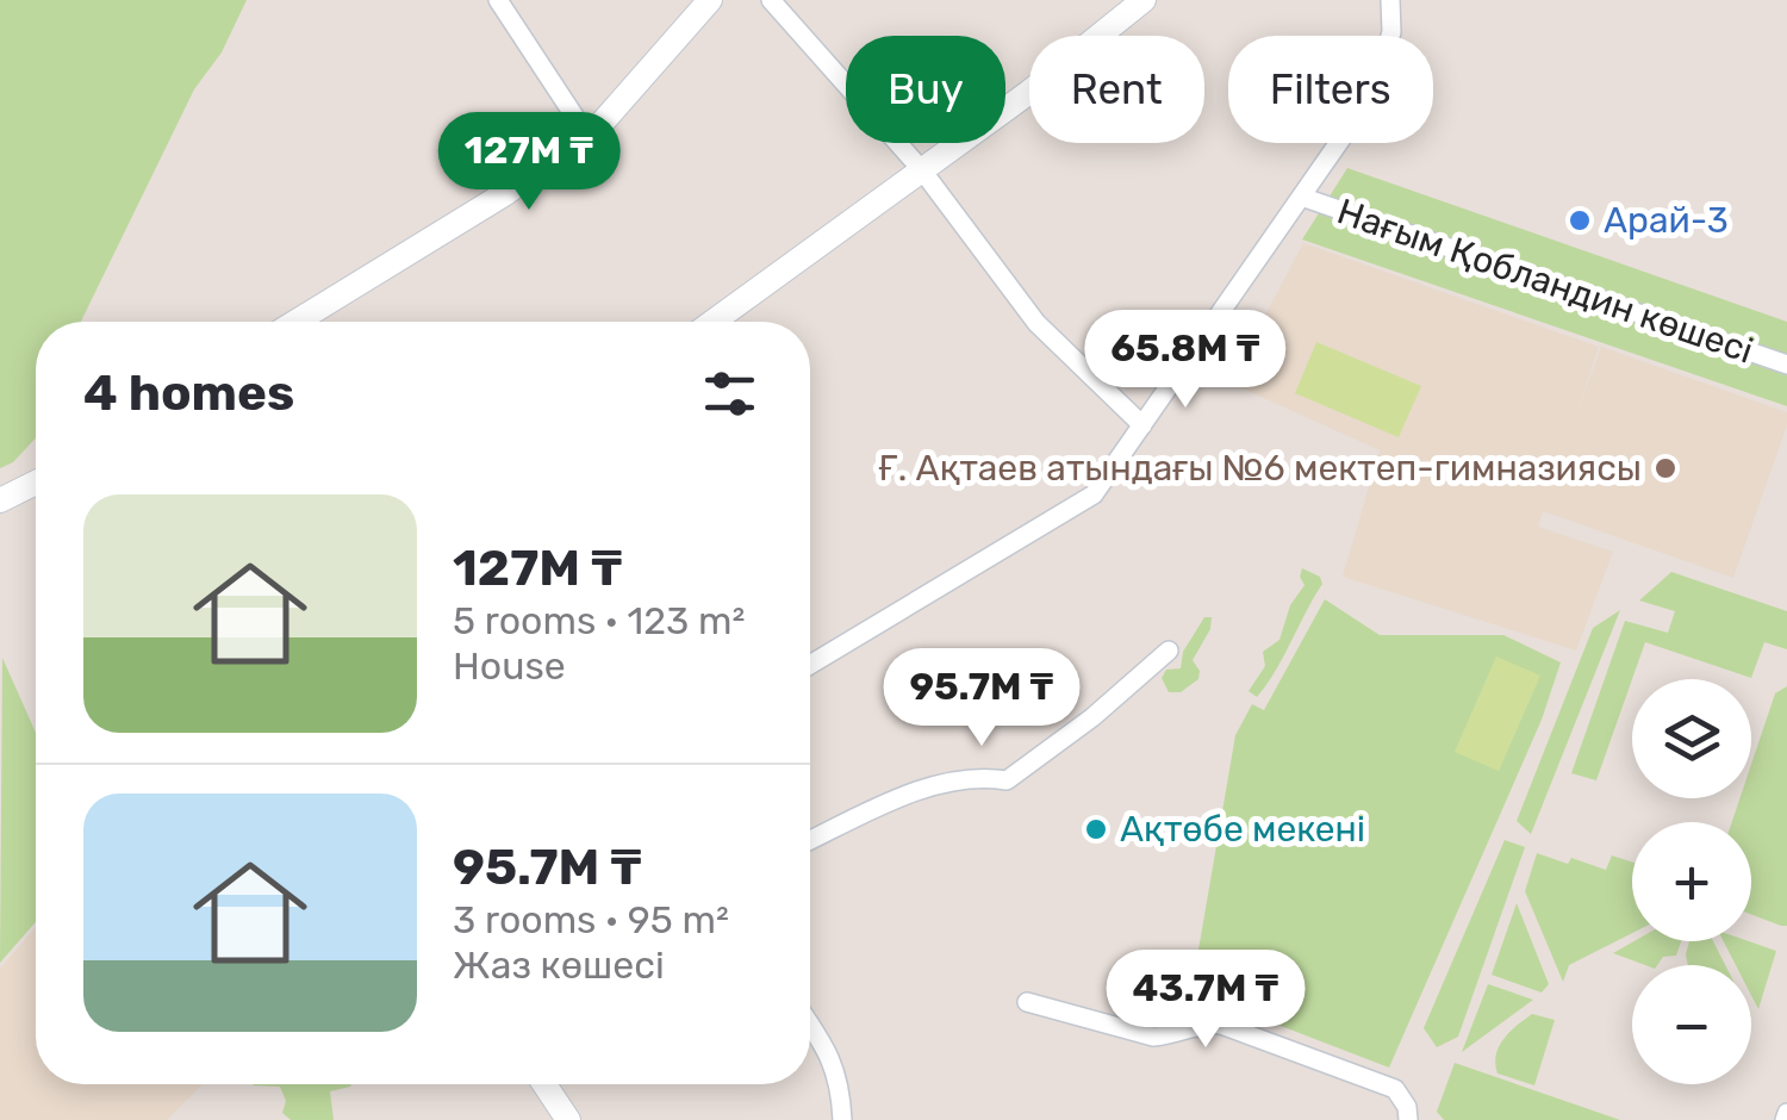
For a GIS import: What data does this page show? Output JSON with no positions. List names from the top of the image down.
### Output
{
  "streets": {
    "street": ["Нағым Қобландин көшесі"]
  },
  "places": ["Арай-3", "Ғ. Ақтаев атындағы №6 мектеп-гимназиясы", "Ақтөбе мекені"],
  "page": {
    "chip": ["Buy", "Rent", "Filters"],
    "price": [
      "127M ₸",
      "65.8M ₸",
      "95.7M ₸",
      "43.7M ₸"
    ],
    "heading": "4 homes",
    "list": [
      {
        "name": "127M ₸",
        "note": "5 rooms · 123 m² · House"
      },
      {
        "name": "95.7M ₸",
        "note": "3 rooms · 95 m² · Жаз көшесі"
      }
    ],
    "map_buttons": ["+", "−"]
  }
}
